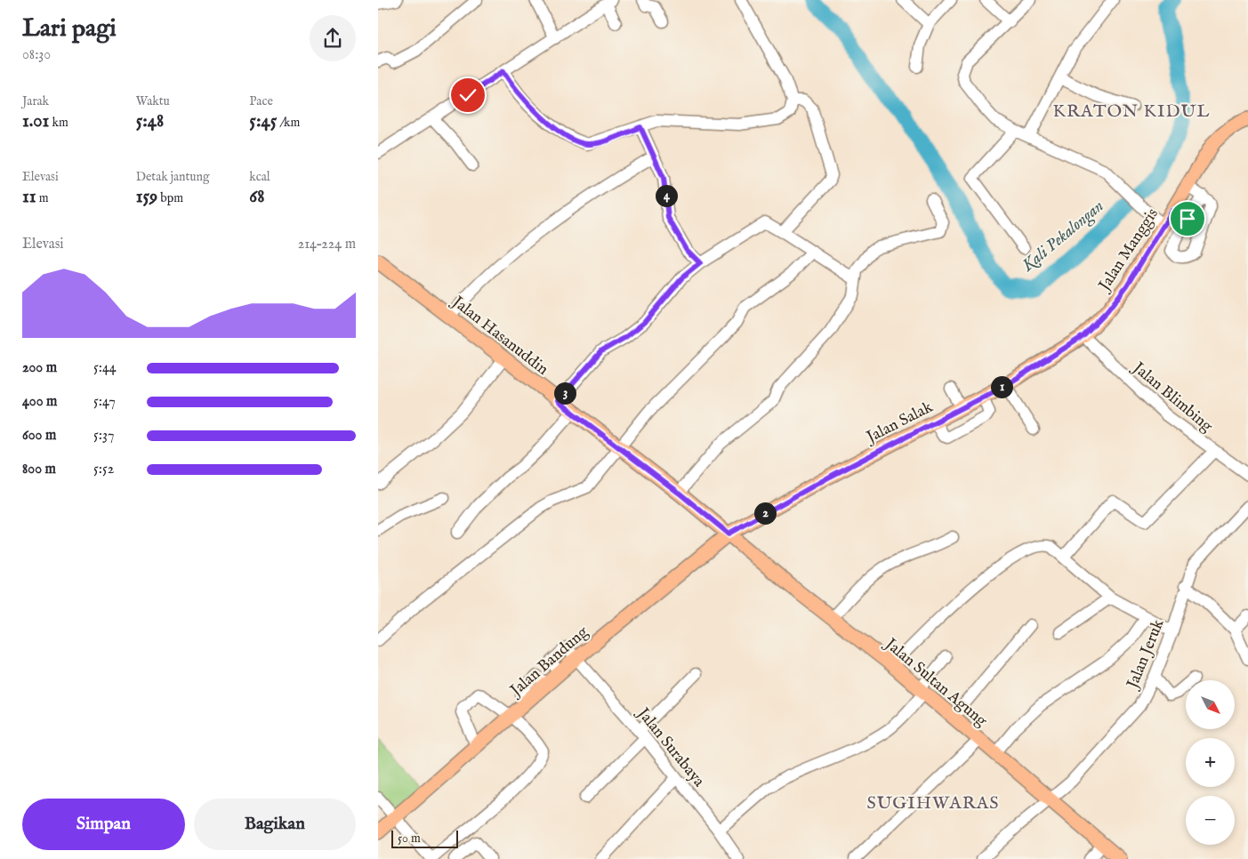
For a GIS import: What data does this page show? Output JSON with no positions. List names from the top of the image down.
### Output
{
  "streets": {
    "main road": [
      "Jalan Manggis",
      "Jalan Hasanuddin",
      "Jalan Salak",
      "Jalan Bandung",
      "Jalan Sultan Agung"
    ],
    "street": ["Jalan Blimbing", "Jalan Jeruk", "Jalan Surabaya"]
  },
  "crossings": [
    ["Jalan Manggis", "Jalan Blimbing"],
    ["Jalan Manggis", "Jalan Salak"],
    ["Jalan Hasanuddin", "Jalan Salak"],
    ["Jalan Hasanuddin", "Jalan Bandung"],
    ["Jalan Hasanuddin", "Jalan Sultan Agung"],
    ["Jalan Blimbing", "Jalan Salak"],
    ["Jalan Salak", "Jalan Bandung"],
    ["Jalan Salak", "Jalan Sultan Agung"],
    ["Jalan Jeruk", "Jalan Sultan Agung"],
    ["Jalan Bandung", "Jalan Sultan Agung"],
    ["Jalan Bandung", "Jalan Surabaya"]
  ],
  "districts": ["KRATON KIDUL", "SUGIHWARAS"],
  "water": ["Kali Pekalongan"],
  "scale_bar": "50 m",
  "north": "bottom right",
  "page": {
    "heading": ["Lari pagi", "08:30"],
    "stats": [
      ["Jarak", "1.01 km"],
      ["Waktu", "5:48"],
      ["Pace", "5:45 /km"],
      ["Elevasi", "11 m"],
      ["Detak jantung", "159 bpm"],
      ["kcal", "68"]
    ],
    "pins": [
      "4",
      "1",
      "3",
      "2"
    ],
    "chart": ["Elevasi", "214–224 m"],
    "list": [
      {
        "name": "200 m",
        "note": "5:44"
      },
      {
        "name": "400 m",
        "note": "5:47"
      },
      {
        "name": "600 m",
        "note": "5:37"
      },
      {
        "name": "800 m",
        "note": "5:52"
      }
    ],
    "map_buttons": ["+", "−"],
    "buttons": ["Simpan", "Bagikan"],
    "scale": "50 m"
  }
}
